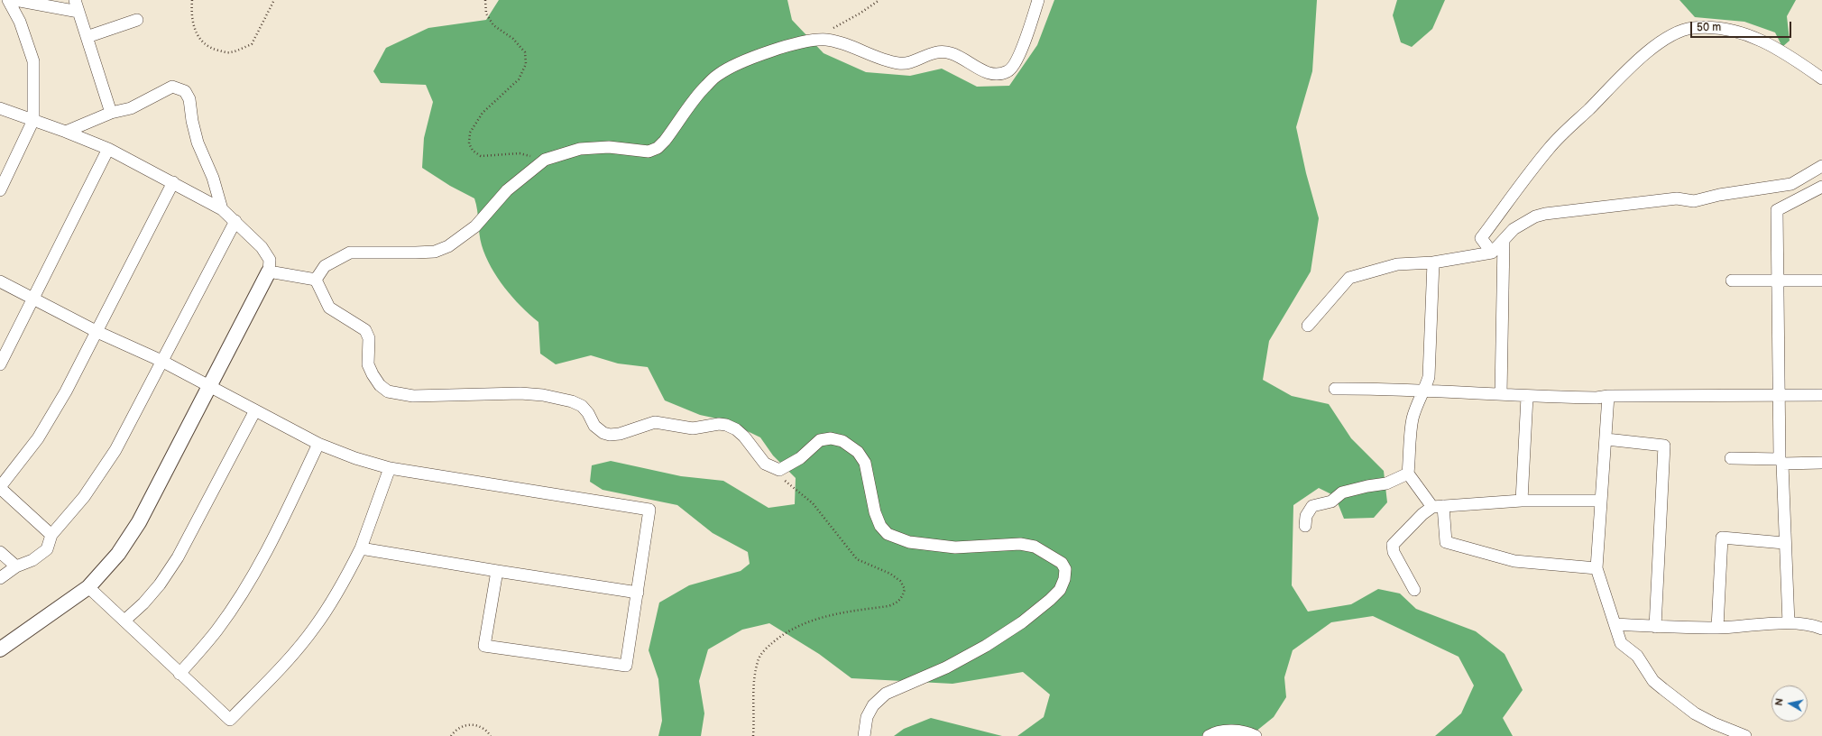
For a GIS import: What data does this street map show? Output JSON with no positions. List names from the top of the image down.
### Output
{
  "scale_bar": "50 m",
  "north": "left"
}
